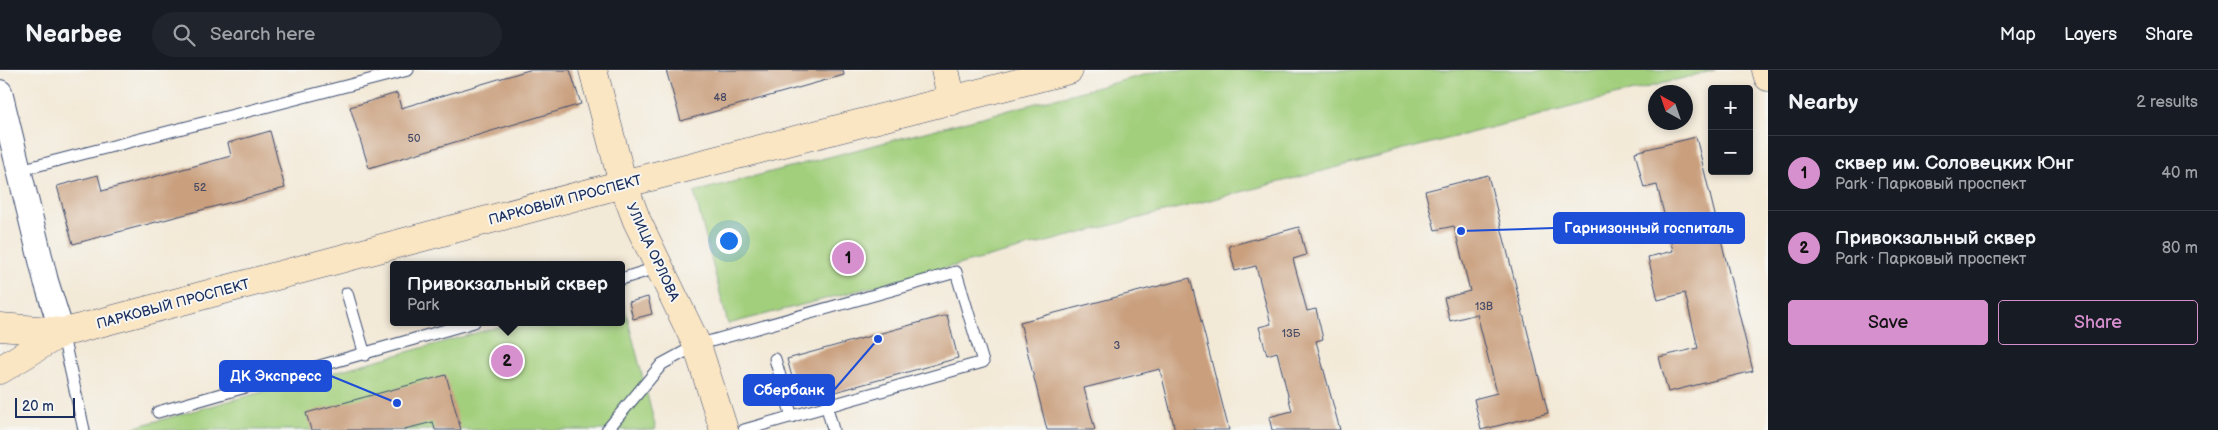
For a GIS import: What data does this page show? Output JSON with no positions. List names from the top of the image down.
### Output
{
  "streets": {
    "main road": ["ПАРКОВЫЙ ПРОСПЕКТ", "УЛИЦА ОРЛОВА"]
  },
  "crossings": [
    ["ПАРКОВЫЙ ПРОСПЕКТ", "УЛИЦА ОРЛОВА"]
  ],
  "places": ["Гарнизонный госпиталь", "Сбербанк", "ДК Экспресс"],
  "house_numbers": [
    "48",
    "50",
    "52",
    "13В",
    "13Б",
    "3"
  ],
  "scale_bar": "20 m",
  "north": "top left",
  "page": {
    "header": "Nearbee",
    "search": "Search here",
    "nav": ["Map", "Layers", "Share"],
    "heading": ["Nearby", "2 results"],
    "map_buttons": ["+", "−"],
    "list": [
      {
        "mark": "1",
        "name": "сквер им. Соловецких Юнг",
        "note": "Park · Парковый проспект",
        "value": "40 m"
      },
      {
        "mark": "2",
        "name": "Привокзальный сквер",
        "note": "Park · Парковый проспект",
        "value": "80 m"
      }
    ],
    "pins": ["1", "2"],
    "popup": ["Привокзальный сквер", "Park"],
    "buttons": ["Save", "Share"],
    "scale": "20 m"
  }
}
